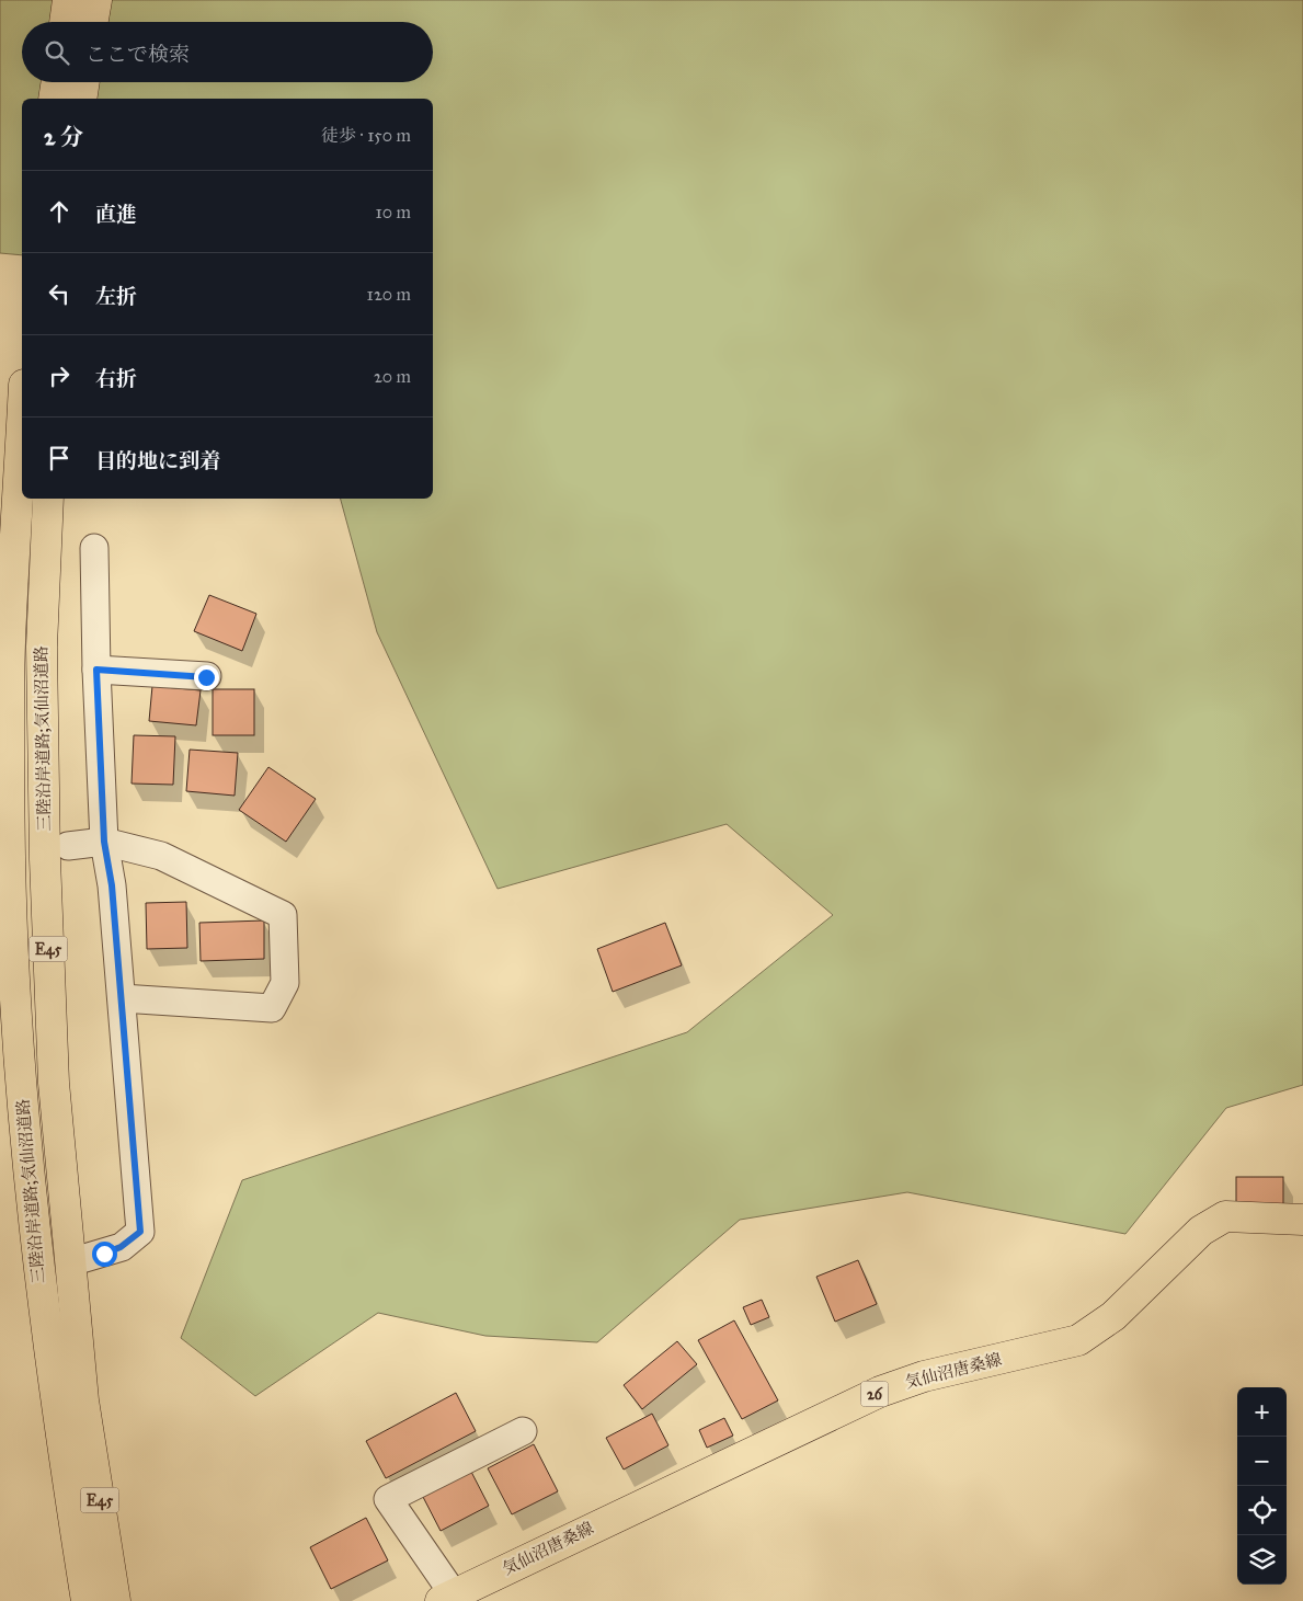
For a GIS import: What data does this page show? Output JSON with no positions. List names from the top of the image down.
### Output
{
  "streets": {
    "main road": [
      "三陸沿岸道路;気仙沼道路",
      "E45",
      "気仙沼唐桑線",
      "26"
    ]
  },
  "page": {
    "search": "ここで検索",
    "heading": ["2 分", "徒歩 · 150 m"],
    "list": [
      ["直進", "10 m"],
      ["左折", "120 m"],
      ["右折", "20 m"],
      "目的地に到着"
    ],
    "map_buttons": ["+", "−"]
  }
}
